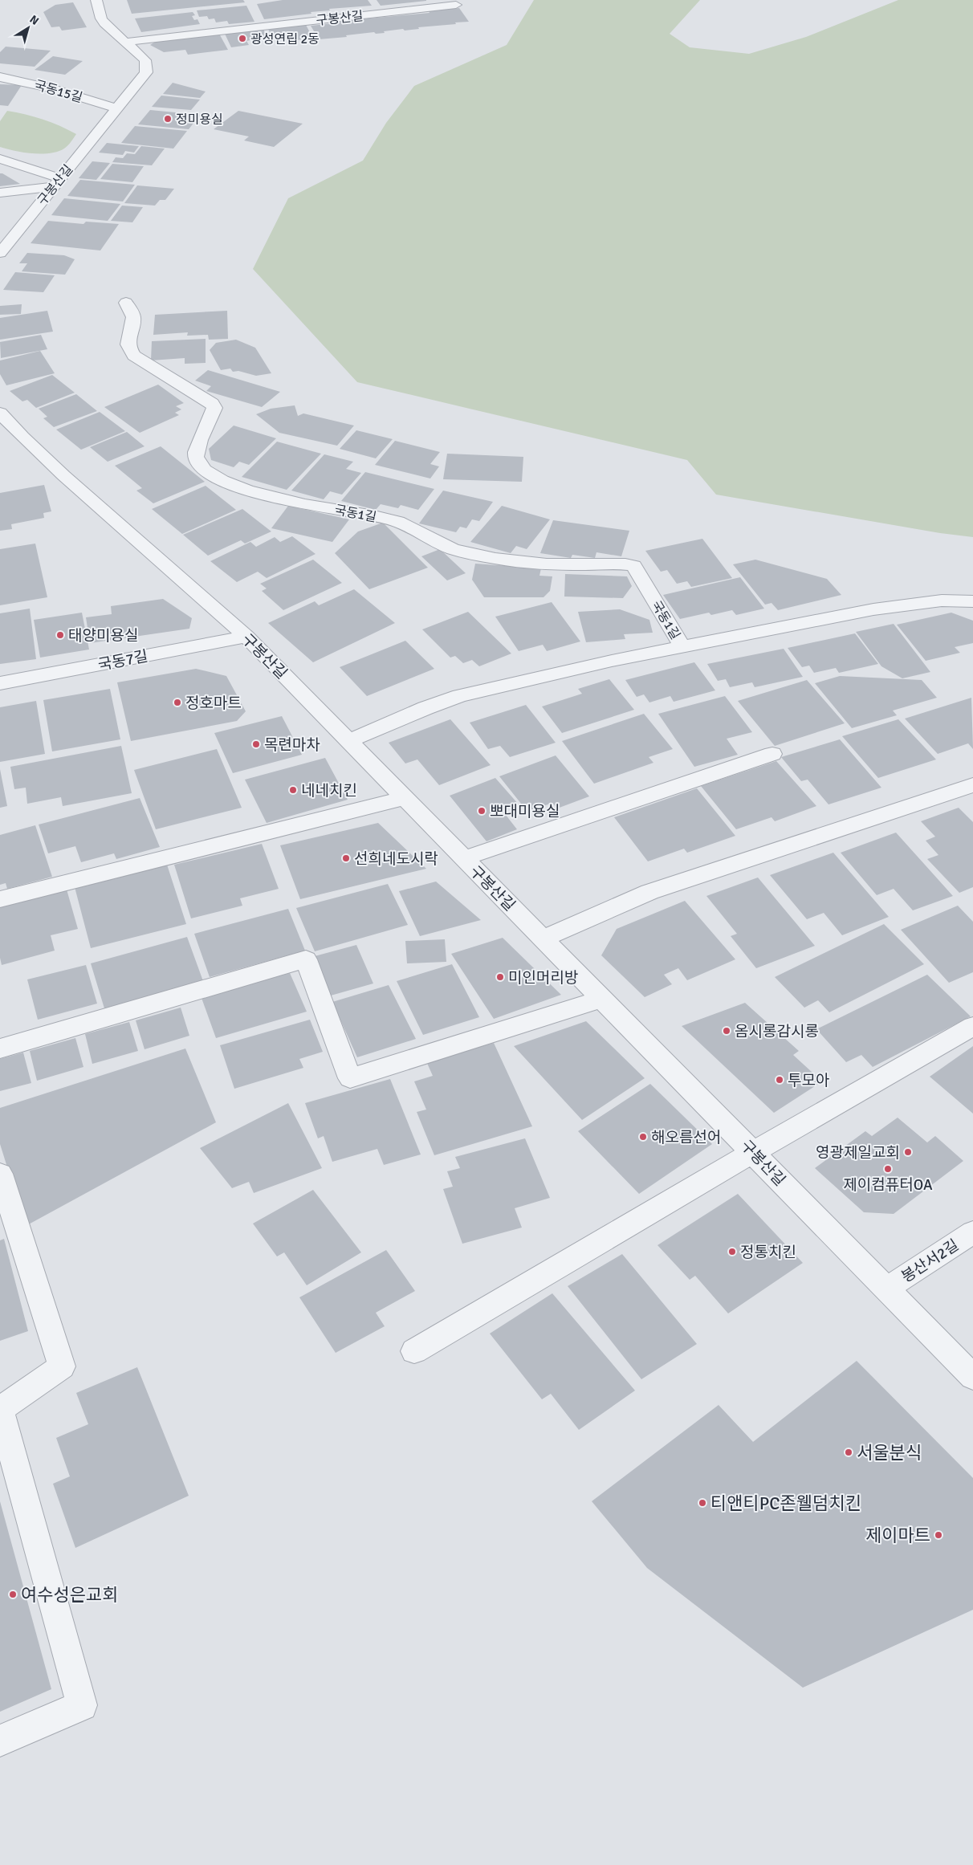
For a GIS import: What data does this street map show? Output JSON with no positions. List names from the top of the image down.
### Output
{
  "streets": {
    "street": [
      "구봉산길",
      "국동15길",
      "국동1길",
      "국동7길",
      "봉산서2길"
    ]
  },
  "crossings": [
    ["구봉산길", "국동15길"],
    ["구봉산길", "국동1길"],
    ["구봉산길", "국동7길"],
    ["구봉산길", "봉산서2길"]
  ],
  "places": [
    "광성연립 2동",
    "정미용실",
    "태양미용실",
    "정호마트",
    "목련마차",
    "네네치킨",
    "뽀대미용실",
    "선희네도시락",
    "미인머리방",
    "옴시롱감시롱",
    "투모아",
    "해오름선어",
    "영광제일교회",
    "제이컴퓨터OA",
    "정통치킨",
    "서울분식",
    "티앤티PC존웰덤치킨",
    "제이마트",
    "여수성은교회"
  ],
  "north": "top right"
}
